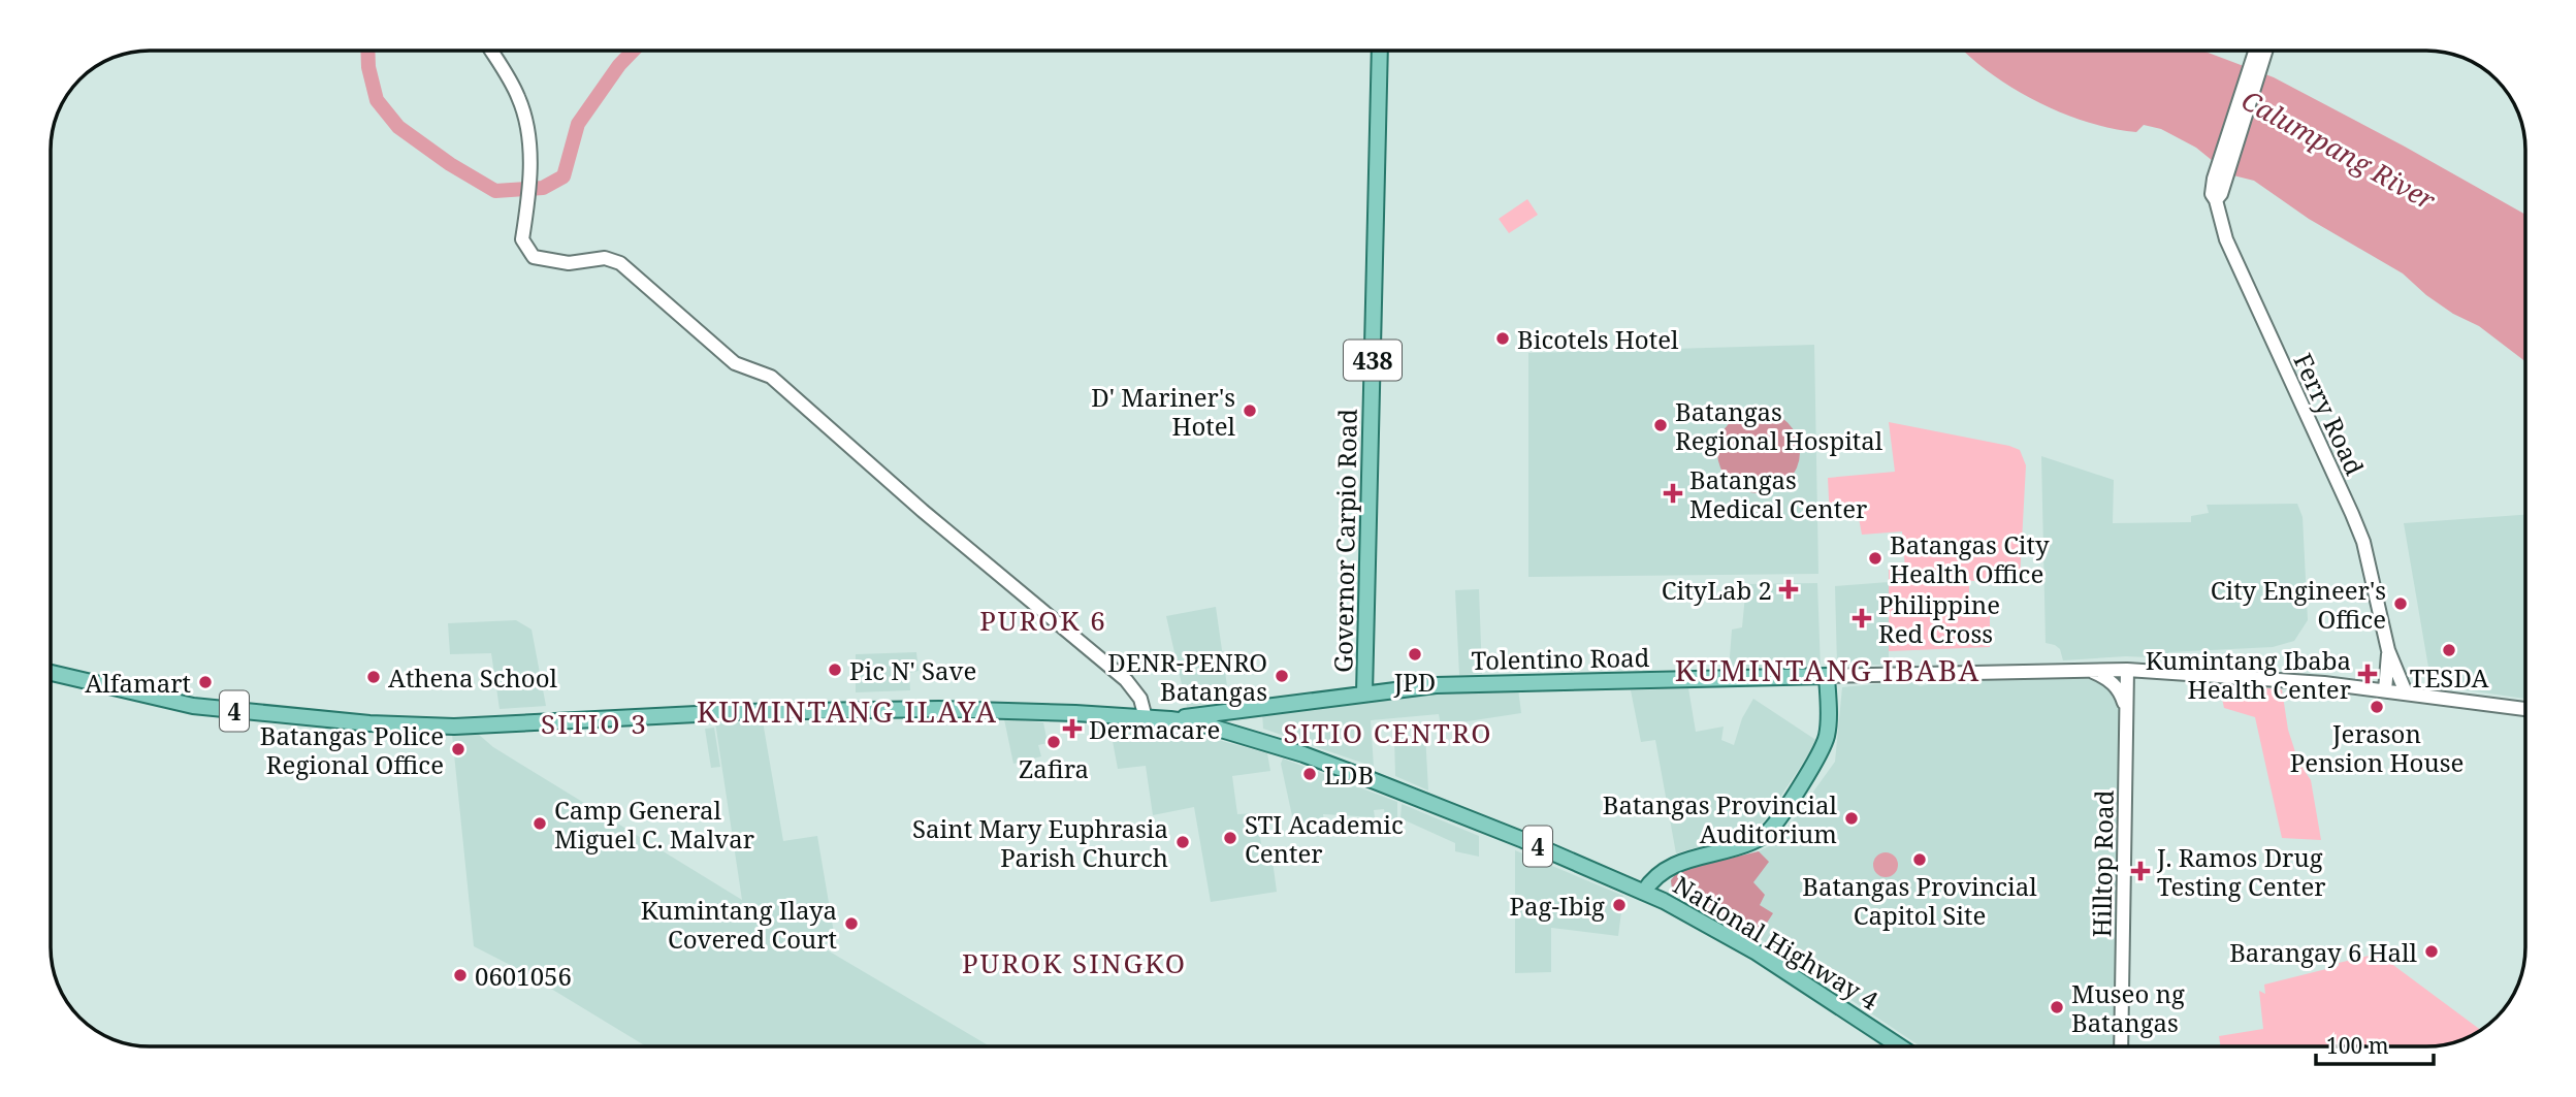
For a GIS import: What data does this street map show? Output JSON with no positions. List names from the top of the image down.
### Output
{
  "streets": {
    "main road": [
      "438",
      "Ferry Road",
      "Governor Carpio Road",
      "Tolentino Road",
      "4",
      "Hilltop Road",
      "National Highway 4"
    ]
  },
  "crossings": [
    ["Ferry Road", "Tolentino Road"],
    ["Governor Carpio Road", "Tolentino Road"],
    ["Tolentino Road", "Hilltop Road"],
    ["Tolentino Road", "National Highway 4"]
  ],
  "districts": [
    "PUROK 6",
    "KUMINTANG IBABA",
    "KUMINTANG ILAYA",
    "SITIO 3",
    "SITIO CENTRO",
    "PUROK SINGKO"
  ],
  "water": ["Calumpang River"],
  "places": {
    "other": [
      "Bicotels Hotel",
      "D' Mariner's Hotel",
      "Batangas Regional Hospital",
      "Batangas City Health Office",
      "City Engineer's Office",
      "TESDA",
      "JPD",
      "Pic N' Save",
      "DENR-PENRO Batangas",
      "Athena School",
      "Alfamart",
      "Jerason Pension House",
      "Zafira",
      "Batangas Police Regional Office",
      "LDB",
      "Batangas Provincial Auditorium",
      "Camp General Miguel C. Malvar",
      "STI Academic Center",
      "Saint Mary Euphrasia Parish Church",
      "Batangas Provincial Capitol Site",
      "Pag-Ibig",
      "Kumintang Ilaya Covered Court",
      "Barangay 6 Hall",
      "0601056",
      "Museo ng Batangas"
    ],
    "health": [
      "Batangas Medical Center",
      "CityLab 2",
      "Philippine Red Cross",
      "Kumintang Ibaba Health Center",
      "Dermacare",
      "J. Ramos Drug Testing Center"
    ]
  },
  "scale_bar": "100 m"
}
